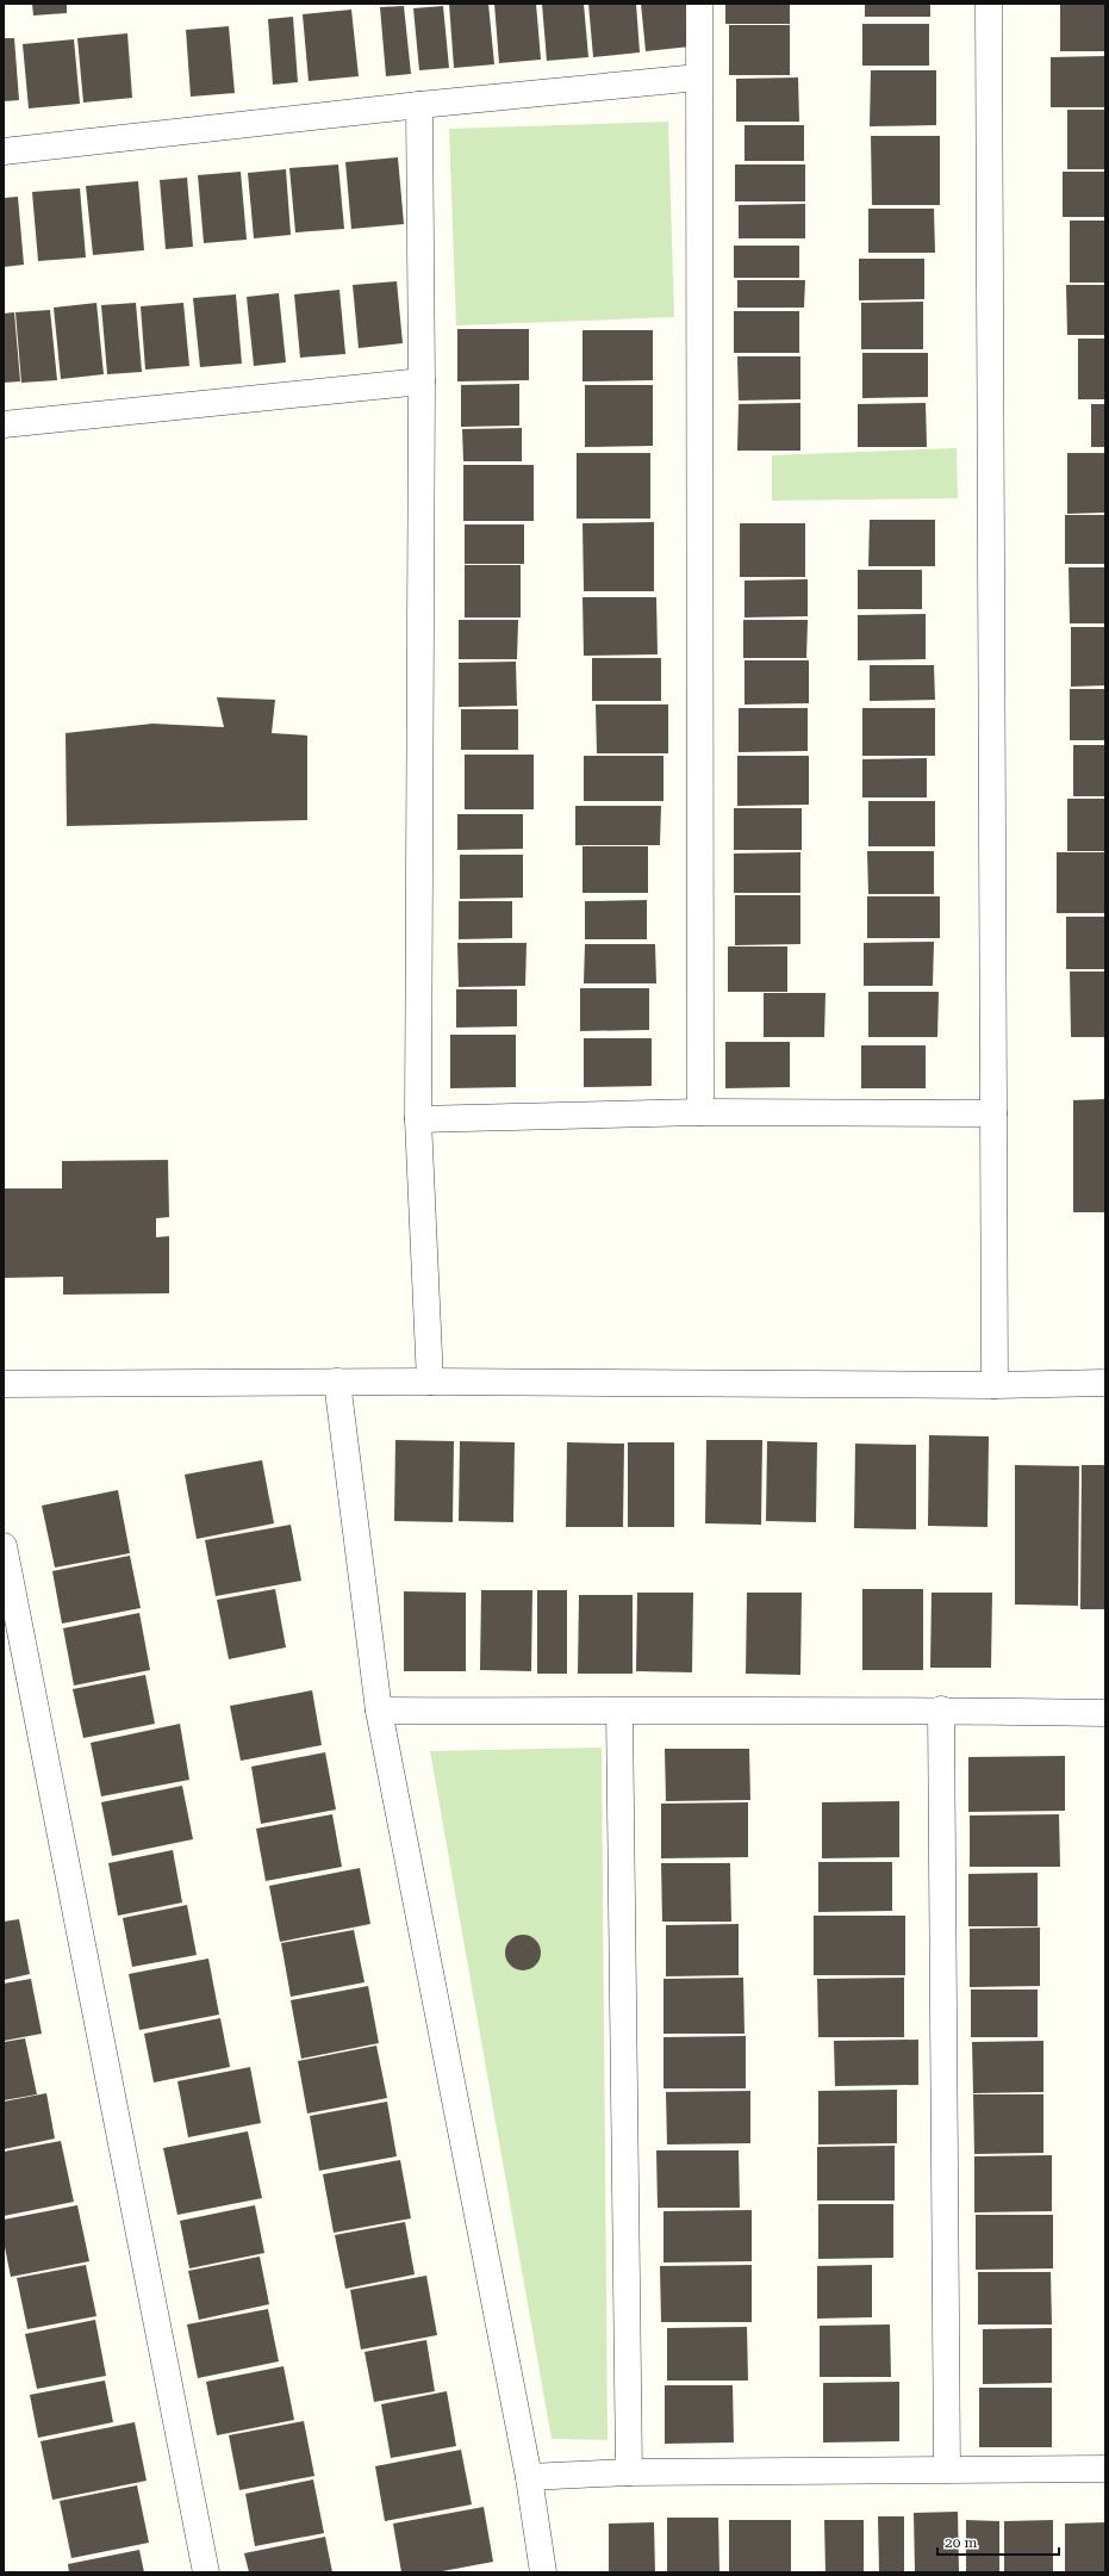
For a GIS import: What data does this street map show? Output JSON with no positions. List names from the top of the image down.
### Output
{
  "scale_bar": "20 m"
}
